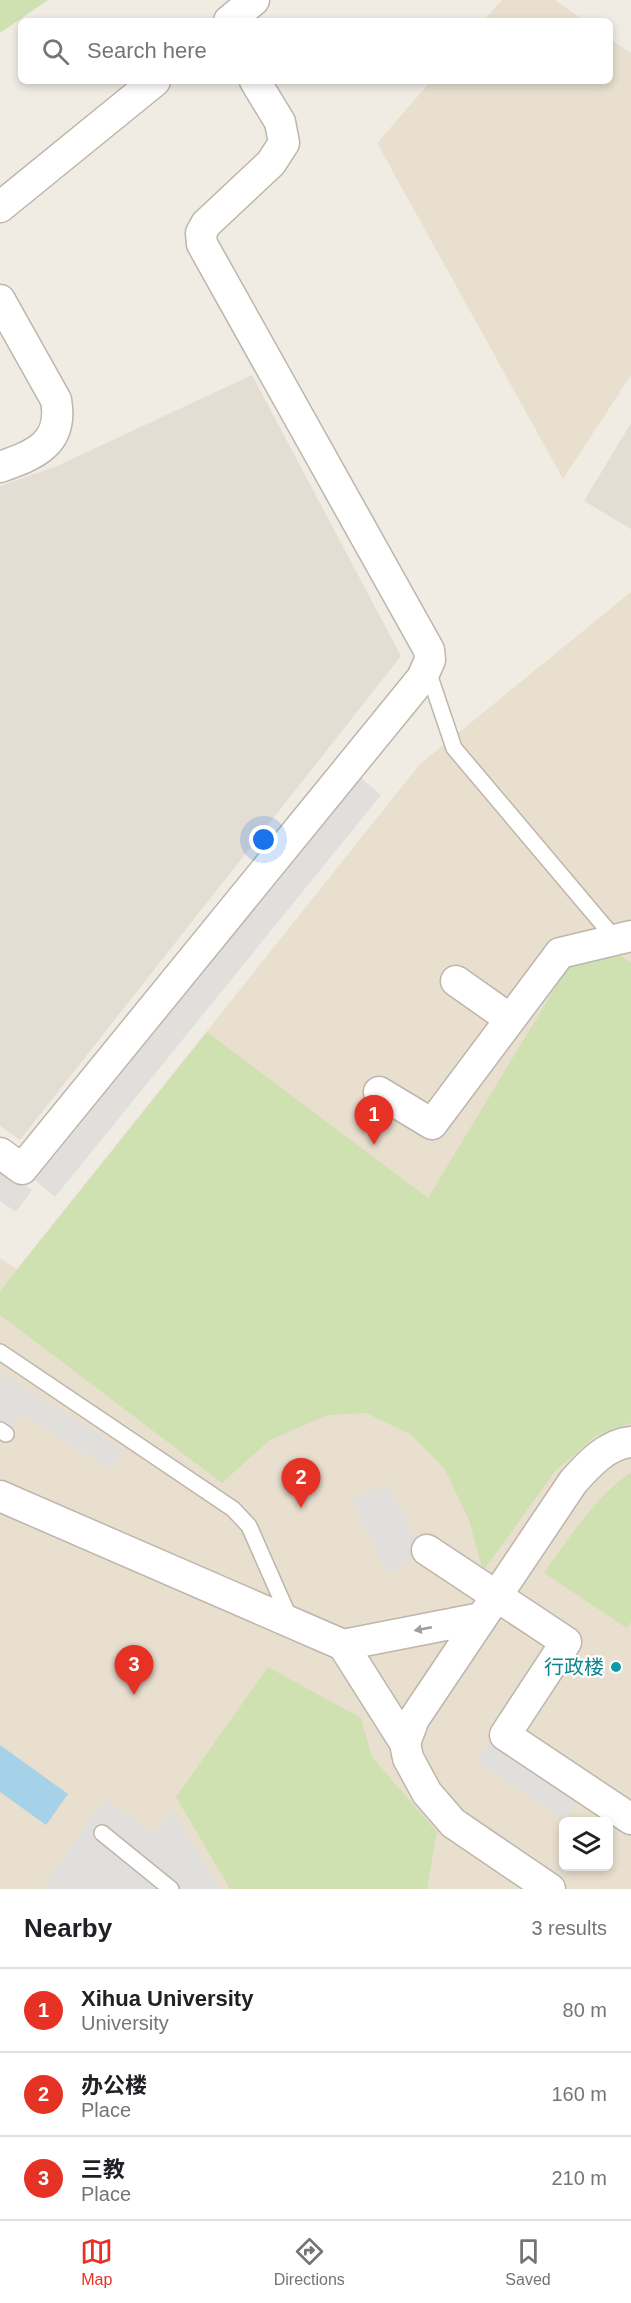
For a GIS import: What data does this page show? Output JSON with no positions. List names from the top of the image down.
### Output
{
  "places": ["行政楼"],
  "page": {
    "search": "Search here",
    "pins": ["1", "2", "3"],
    "heading": ["Nearby", "3 results"],
    "list": [
      {
        "mark": "1",
        "name": "Xihua University",
        "note": "University",
        "value": "80 m"
      },
      {
        "mark": "2",
        "name": "办公楼",
        "note": "Place",
        "value": "160 m"
      },
      {
        "mark": "3",
        "name": "三教",
        "note": "Place",
        "value": "210 m"
      }
    ],
    "nav": ["Map", "Directions", "Saved"]
  }
}
